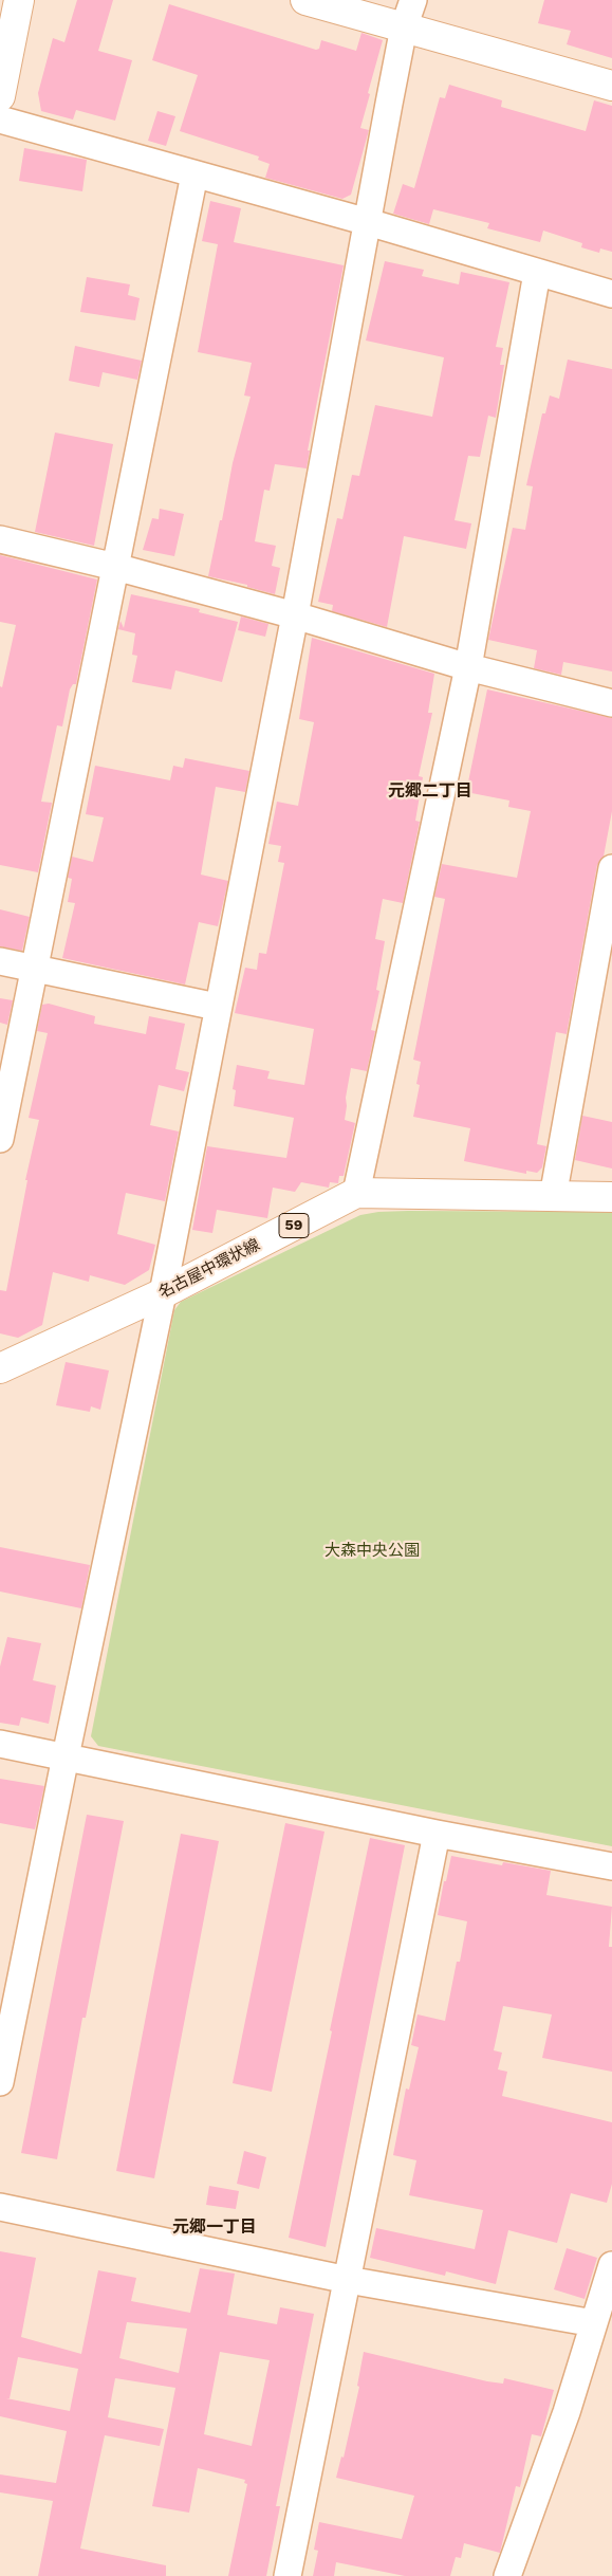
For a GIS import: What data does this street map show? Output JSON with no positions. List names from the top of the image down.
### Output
{
  "streets": {
    "main road": ["59", "名古屋中環状線"]
  },
  "districts": ["元郷二丁目", "元郷一丁目"],
  "parks": ["大森中央公園"]
}
